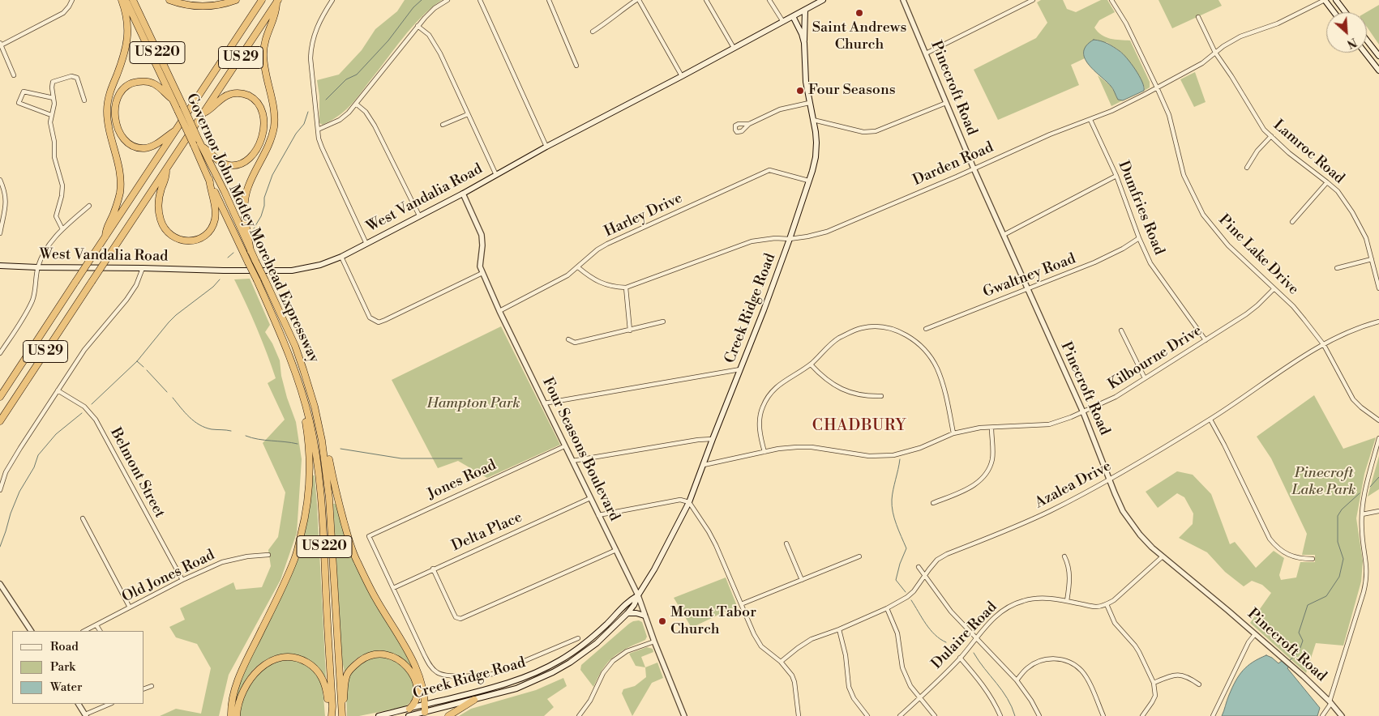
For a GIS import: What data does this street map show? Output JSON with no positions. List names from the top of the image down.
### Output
{
  "streets": {
    "highway": ["US 220", "US 29", "Governor John Motley Morehead Expressway"],
    "main road": ["West Vandalia Road", "Creek Ridge Road"],
    "street": [
      "Pinecroft Road",
      "Lamroc Road",
      "Darden Road",
      "Dumfries Road",
      "Harley Drive",
      "Pine Lake Drive",
      "Gwaltney Road",
      "Kilbourne Drive",
      "Four Seasons Boulevard",
      "Belmont Street",
      "Jones Road",
      "Azalea Drive",
      "Delta Place",
      "Old Jones Road",
      "Dulaire Road"
    ]
  },
  "crossings": [
    ["Pinecroft Road", "Darden Road"],
    ["Pinecroft Road", "Gwaltney Road"],
    ["Pinecroft Road", "Kilbourne Drive"],
    ["Pinecroft Road", "Azalea Drive"],
    ["Lamroc Road", "Darden Road"],
    ["Darden Road", "Dumfries Road"],
    ["Darden Road", "Harley Drive"],
    ["Darden Road", "Pine Lake Drive"],
    ["Darden Road", "Creek Ridge Road"],
    ["West Vandalia Road", "Creek Ridge Road"],
    ["West Vandalia Road", "Four Seasons Boulevard"],
    ["Dumfries Road", "Gwaltney Road"],
    ["Dumfries Road", "Kilbourne Drive"],
    ["Harley Drive", "Creek Ridge Road"],
    ["Harley Drive", "Four Seasons Boulevard"],
    ["Pine Lake Drive", "Kilbourne Drive"],
    ["Pine Lake Drive", "Azalea Drive"],
    ["Creek Ridge Road", "Kilbourne Drive"],
    ["Creek Ridge Road", "Four Seasons Boulevard"],
    ["Four Seasons Boulevard", "Jones Road"],
    ["Four Seasons Boulevard", "Delta Place"],
    ["Belmont Street", "Old Jones Road"],
    ["Jones Road", "Delta Place"]
  ],
  "districts": ["CHADBURY"],
  "parks": ["Hampton Park", "Pinecroft Lake Park"],
  "places": ["Saint Andrews Church", "Four Seasons", "Mount Tabor Church"],
  "legend": ["Road", "Park", "Water"],
  "north": "bottom right"
}
